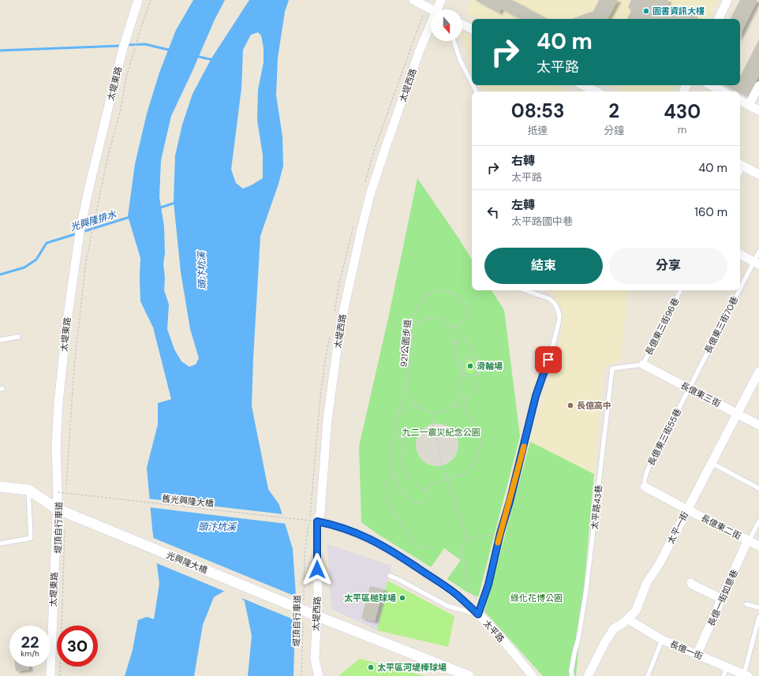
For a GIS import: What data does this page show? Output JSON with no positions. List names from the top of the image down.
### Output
{
  "streets": {
    "street": [
      "太堤東路",
      "太堤西路",
      "長億東三街",
      "長億東二街",
      "太平一街",
      "光興隆大橋",
      "長億一街如意巷",
      "太平路",
      "長億一街"
    ],
    "lane": [
      "長億東三街70巷",
      "長億東三街96巷",
      "長億東三街55巷",
      "太平路43巷"
    ],
    "path": ["921公園步道", "舊光興隆大橋", "堤頂自行車道"]
  },
  "crossings": [
    ["太堤東路", "舊光興隆大橋"],
    ["太堤東路", "光興隆大橋"],
    ["太堤西路", "舊光興隆大橋"],
    ["太堤西路", "光興隆大橋"],
    ["太堤西路", "太平路"],
    ["長億東三街70巷", "長億東三街"],
    ["長億東三街70巷", "長億東三街55巷"],
    ["長億東三街96巷", "長億東三街"],
    ["長億東三街96巷", "太平路43巷"],
    ["長億東三街", "長億東三街55巷"],
    ["長億東三街", "太平路43巷"],
    ["長億東三街", "太平一街"],
    ["長億東三街55巷", "長億東二街"],
    ["舊光興隆大橋", "太平路"],
    ["長億東二街", "太平一街"],
    ["長億東二街", "長億一街如意巷"],
    ["太平一街", "長億一街"],
    ["長億一街如意巷", "長億一街"]
  ],
  "water": ["光興隆排水", "頭汴坑溪"],
  "parks": ["九二一震災紀念公園", "綠化花博公園"],
  "places": [
    "圖書資訊大樓",
    "滑輪場",
    "長億高中",
    "太平區槌球場",
    "太平區河堤棒球場"
  ],
  "north": "bottom",
  "page": {
    "turn": ["40 m", "太平路"],
    "eta": [
      "08:53",
      "抵達",
      "2",
      "分鐘",
      "430",
      "m"
    ],
    "list": [
      {
        "name": "右轉",
        "note": "太平路",
        "value": "40 m"
      },
      {
        "name": "左轉",
        "note": "太平路國中巷",
        "value": "160 m"
      }
    ],
    "buttons": ["結束", "分享"],
    "speed": "22 km/h",
    "limit": "30"
  }
}
